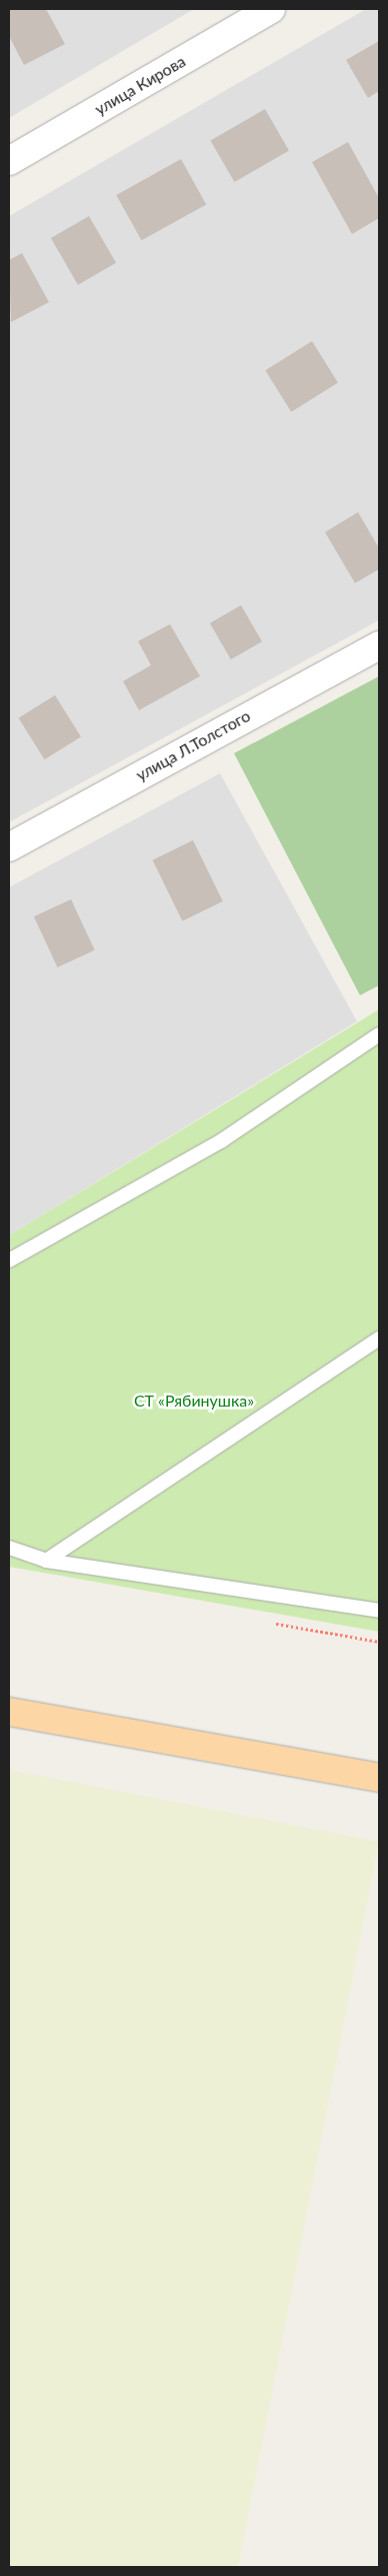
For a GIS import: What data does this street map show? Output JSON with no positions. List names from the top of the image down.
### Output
{
  "streets": {
    "street": ["улица Кирова", "улица Л.Толстого"]
  },
  "parks": ["СТ «Рябинушка»"]
}
